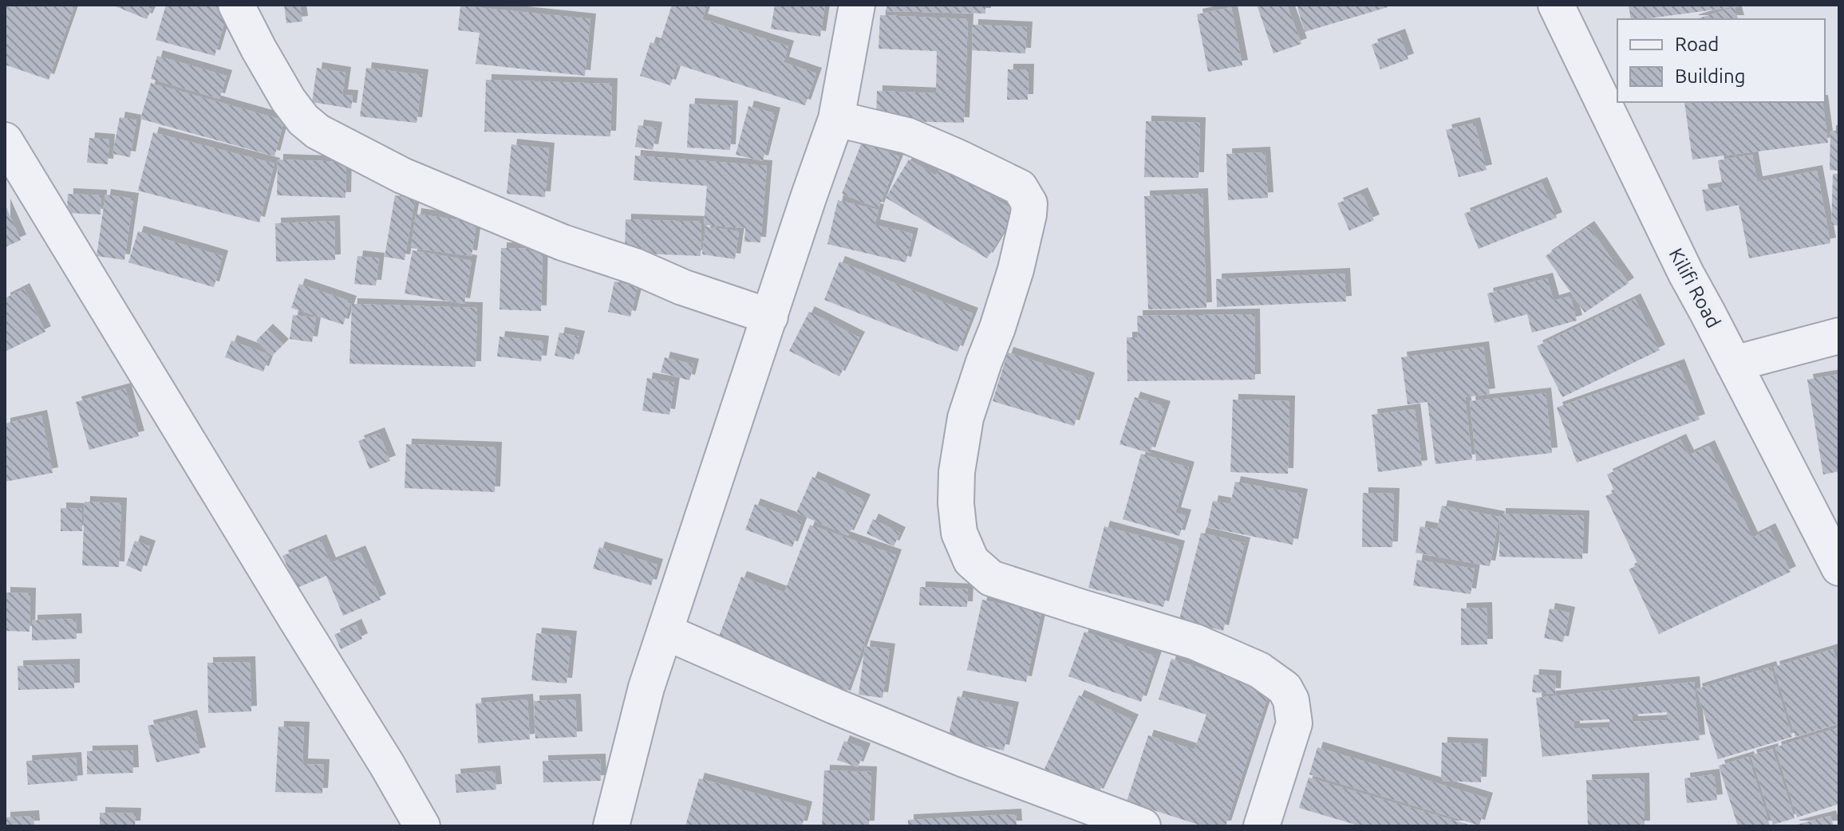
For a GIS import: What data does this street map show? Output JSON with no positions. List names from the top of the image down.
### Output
{
  "streets": {
    "street": ["Kilifi Road"]
  },
  "legend": ["Road", "Building"]
}
